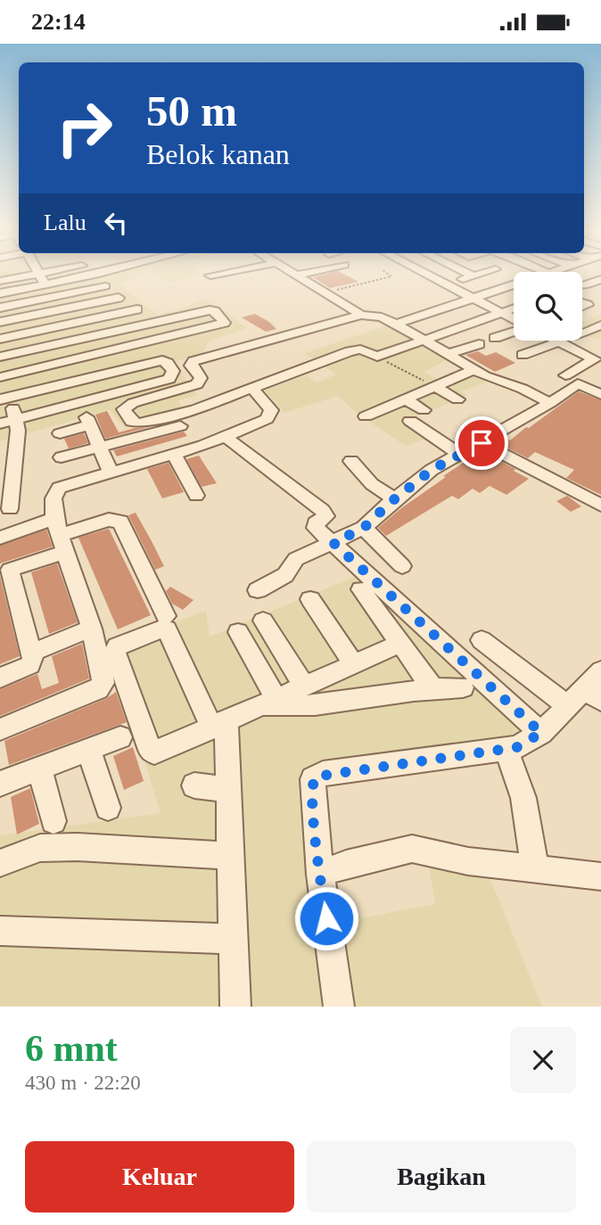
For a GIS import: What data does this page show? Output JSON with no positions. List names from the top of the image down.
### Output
{
  "page": {
    "status": "22:14",
    "turn": ["50 m", "Belok kanan"],
    "then": "Lalu",
    "heading": ["6 mnt", "430 m · 22:20"],
    "buttons": ["Keluar", "Bagikan"]
  }
}
